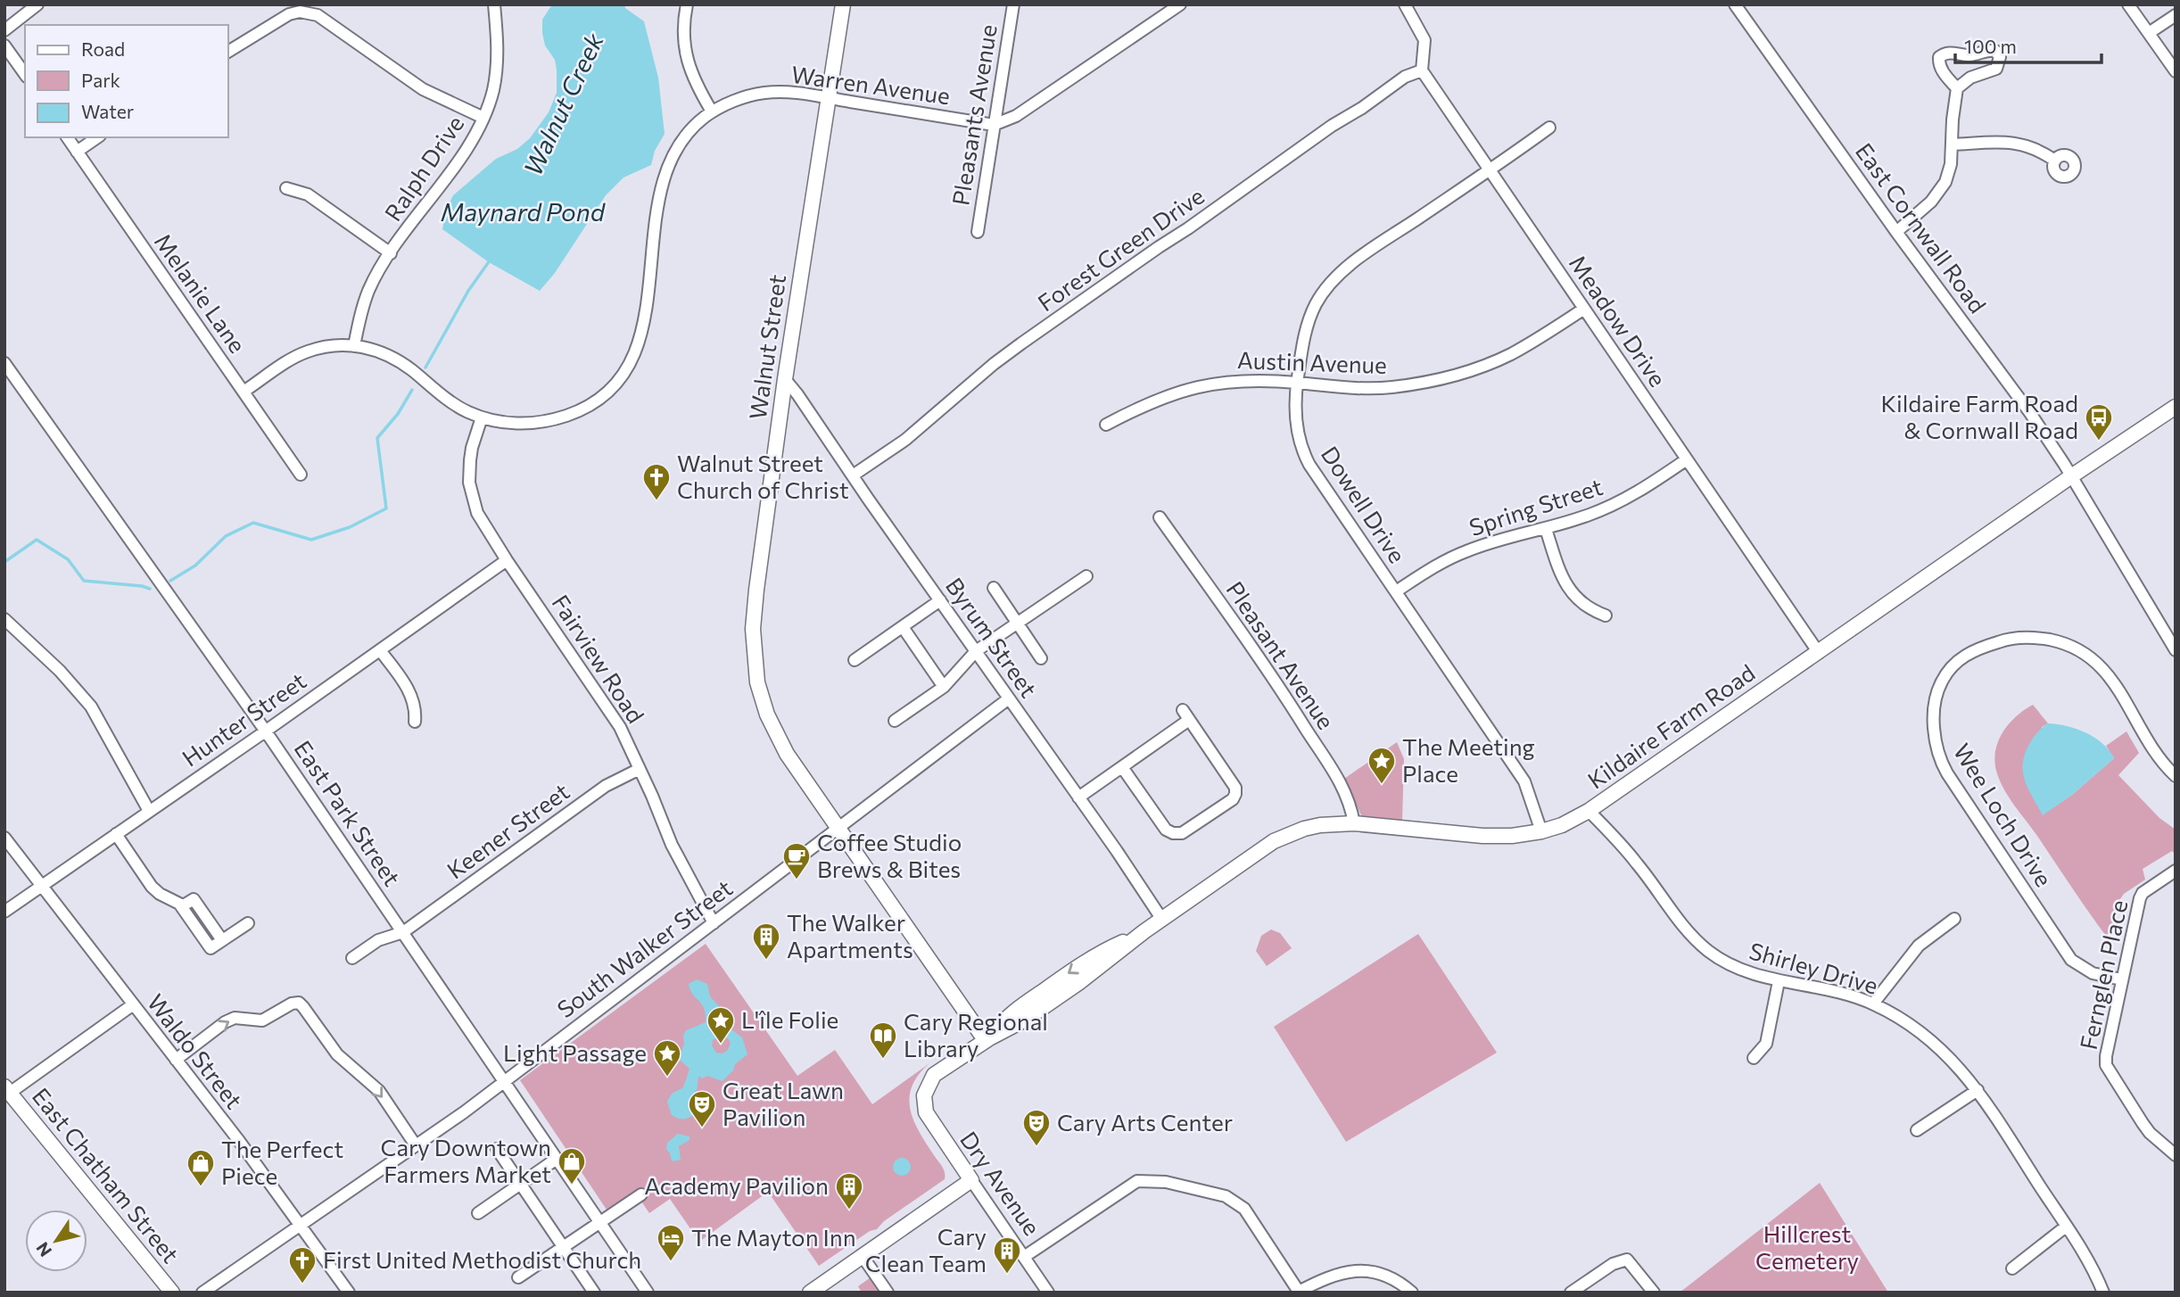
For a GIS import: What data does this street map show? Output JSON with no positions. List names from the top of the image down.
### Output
{
  "streets": {
    "main road": [
      "Walnut Street",
      "Kildaire Farm Road",
      "East Chatham Street",
      "Dry Avenue"
    ],
    "street": [
      "Warren Avenue",
      "Pleasants Avenue",
      "Ralph Drive",
      "East Cornwall Road",
      "Forest Green Drive",
      "Melanie Lane",
      "Meadow Drive",
      "Austin Avenue",
      "Dowell Drive",
      "Spring Street",
      "Byrum Street",
      "Pleasant Avenue",
      "Fairview Road",
      "Hunter Street",
      "East Park Street",
      "Wee Loch Drive",
      "Keener Street",
      "South Walker Street",
      "Shirley Drive",
      "Fernglen Place",
      "Waldo Street"
    ]
  },
  "crossings": [
    ["Warren Avenue", "Pleasants Avenue"],
    ["Warren Avenue", "Ralph Drive"],
    ["Warren Avenue", "Melanie Lane"],
    ["Warren Avenue", "Walnut Street"],
    ["Warren Avenue", "Fairview Road"],
    ["East Cornwall Road", "Kildaire Farm Road"],
    ["Forest Green Drive", "Meadow Drive"],
    ["Forest Green Drive", "Byrum Street"],
    ["Meadow Drive", "Austin Avenue"],
    ["Meadow Drive", "Dowell Drive"],
    ["Meadow Drive", "Spring Street"],
    ["Meadow Drive", "Kildaire Farm Road"],
    ["Walnut Street", "Byrum Street"],
    ["Walnut Street", "Kildaire Farm Road"],
    ["Walnut Street", "South Walker Street"],
    ["Austin Avenue", "Dowell Drive"],
    ["Dowell Drive", "Spring Street"],
    ["Dowell Drive", "Kildaire Farm Road"],
    ["Byrum Street", "Kildaire Farm Road"],
    ["Byrum Street", "South Walker Street"],
    ["Pleasant Avenue", "Kildaire Farm Road"],
    ["Fairview Road", "Hunter Street"],
    ["Fairview Road", "Keener Street"],
    ["Fairview Road", "South Walker Street"],
    ["Hunter Street", "East Park Street"],
    ["Hunter Street", "Waldo Street"],
    ["Kildaire Farm Road", "Shirley Drive"],
    ["Kildaire Farm Road", "Dry Avenue"],
    ["East Park Street", "Keener Street"],
    ["East Park Street", "South Walker Street"],
    ["Wee Loch Drive", "Fernglen Place"],
    ["South Walker Street", "Waldo Street"]
  ],
  "water": ["Walnut Creek", "Maynard Pond"],
  "parks": ["Hillcrest Cemetery"],
  "places": {
    "bus stop": ["Kildaire Farm Road & Cornwall Road"],
    "church": ["Walnut Street Church of Christ", "First United Methodist Church"],
    "place": ["The Meeting Place", "L'île Folie", "Light Passage"],
    "cafe": ["Coffee Studio Brews & Bites"],
    "building": ["The Walker Apartments", "Academy Pavilion", "Cary Clean Team"],
    "library": ["Cary Regional Library"],
    "theatre": ["Great Lawn Pavilion", "Cary Arts Center"],
    "shop": ["Cary Downtown Farmers Market", "The Perfect Piece"],
    "hotel": ["The Mayton Inn"]
  },
  "legend": ["Road", "Park", "Water"],
  "scale_bar": "100 m",
  "north": "bottom left"
}
